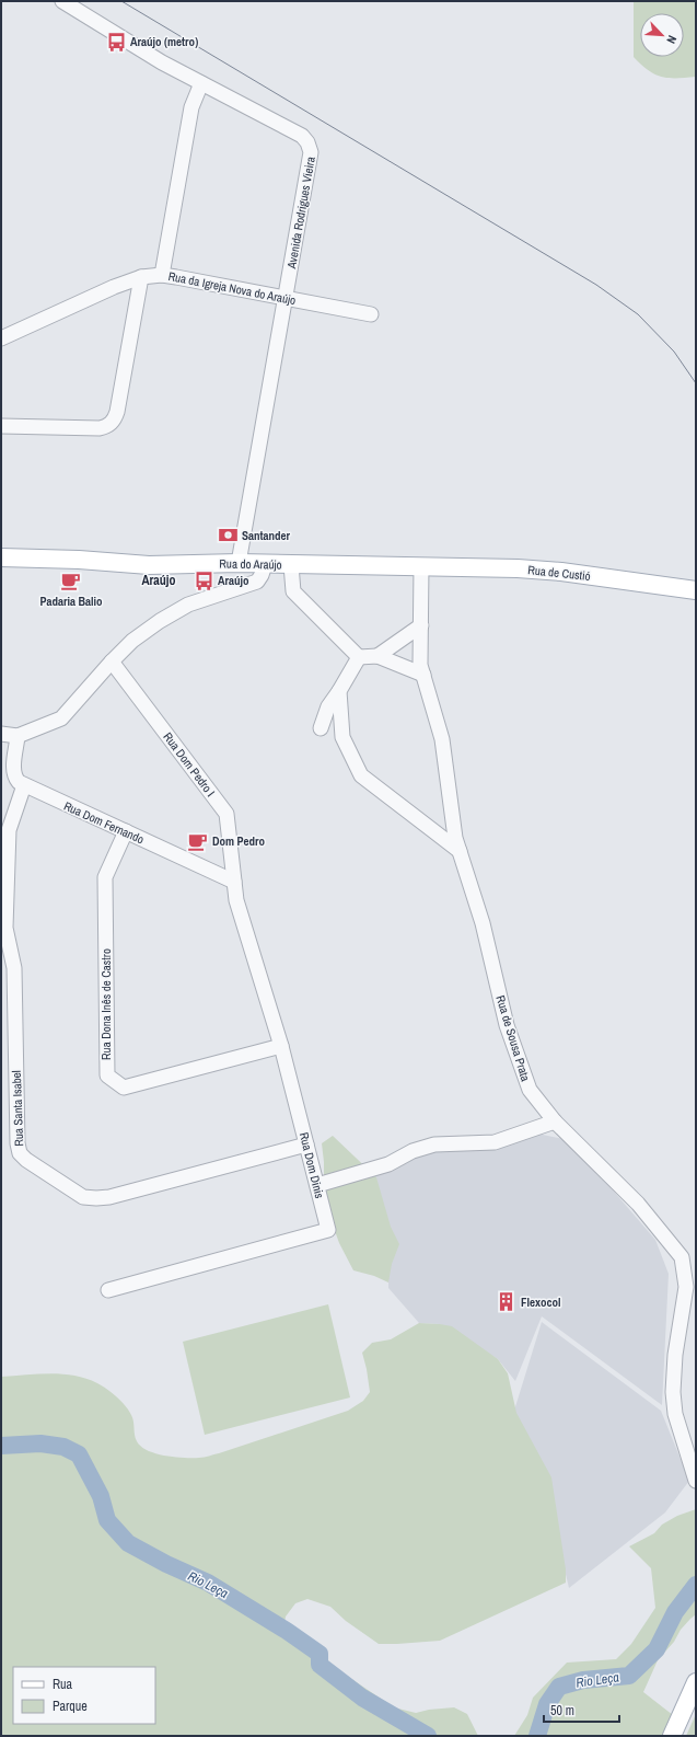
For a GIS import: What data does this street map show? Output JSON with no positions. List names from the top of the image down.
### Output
{
  "streets": {
    "main road": ["Rua do Araújo", "Rua de Custió"],
    "street": [
      "Avenida Rodrigues Vieira",
      "Rua da Igreja Nova do Araújo",
      "Rua Dom Pedro I",
      "Rua Dom Fernando",
      "Rua Dona Inês de Castro",
      "Rua de Sousa Prata",
      "Rua Santa Isabel",
      "Rua Dom Dinis"
    ]
  },
  "crossings": [
    ["Avenida Rodrigues Vieira", "Rua da Igreja Nova do Araújo"],
    ["Avenida Rodrigues Vieira", "Rua do Araújo"],
    ["Rua do Araújo", "Rua de Custió"],
    ["Rua do Araújo", "Rua de Sousa Prata"],
    ["Rua de Custió", "Rua de Sousa Prata"],
    ["Rua Dom Pedro I", "Rua Dom Fernando"],
    ["Rua Dom Pedro I", "Rua Dom Dinis"],
    ["Rua Dom Fernando", "Rua Dona Inês de Castro"],
    ["Rua Dom Fernando", "Rua Santa Isabel"],
    ["Rua Dom Fernando", "Rua Dom Dinis"],
    ["Rua Dona Inês de Castro", "Rua Dom Dinis"],
    ["Rua Santa Isabel", "Rua Dom Dinis"]
  ],
  "districts": ["Araújo"],
  "water": ["Rio Leça"],
  "places": {
    "bus stop": ["Araújo (metro)", "Araújo"],
    "bank": ["Santander"],
    "cafe": ["Padaria Balio", "Dom Pedro"],
    "building": ["Flexocol"]
  },
  "legend": ["Rua", "Parque"],
  "scale_bar": "50 m",
  "north": "bottom right"
}
